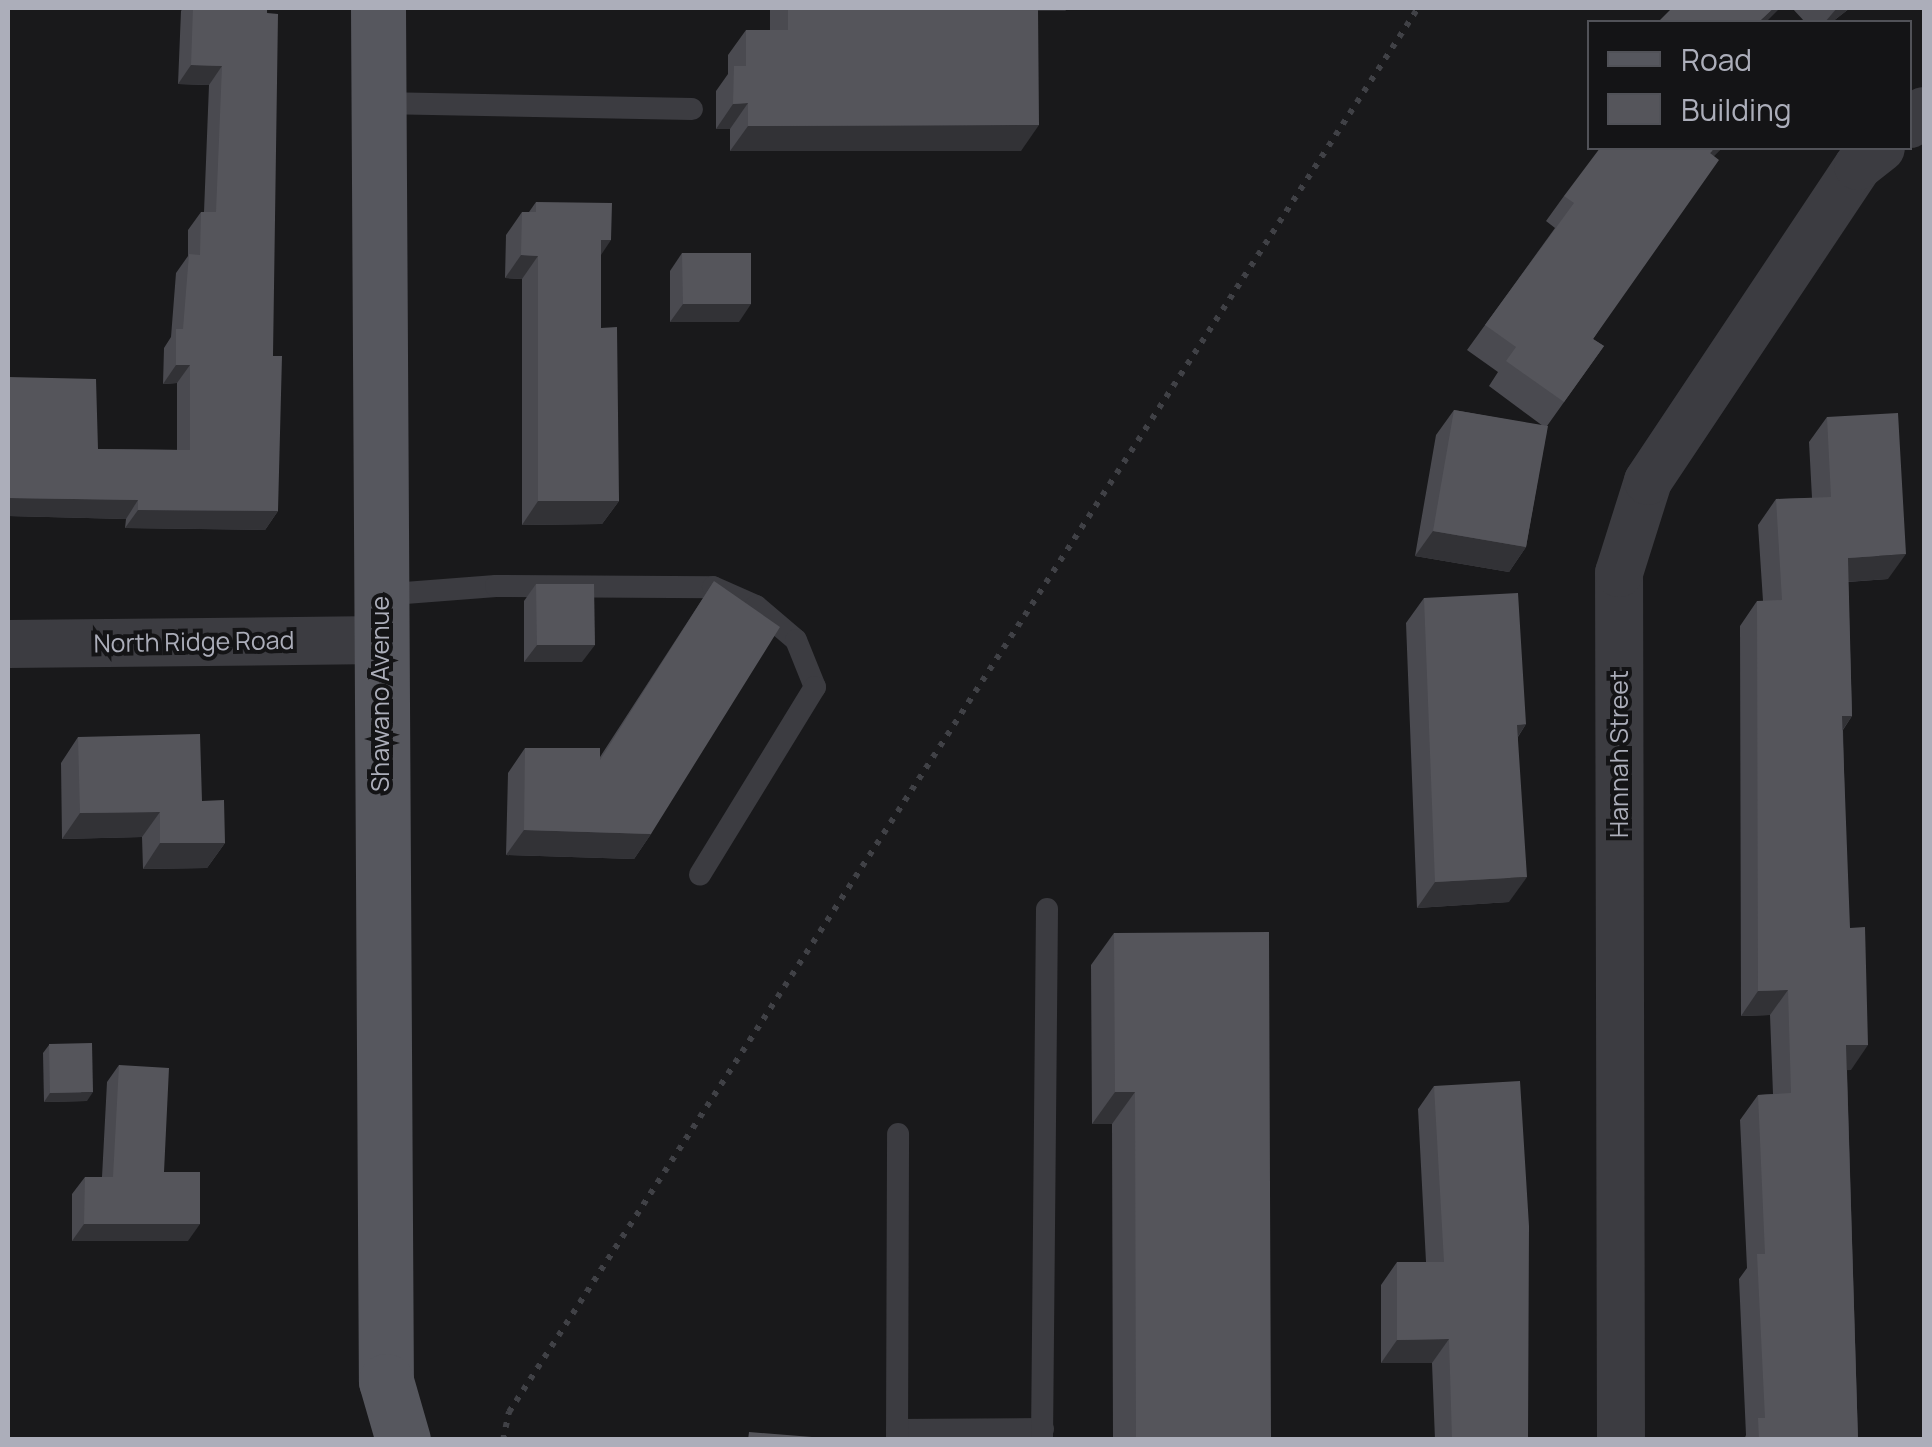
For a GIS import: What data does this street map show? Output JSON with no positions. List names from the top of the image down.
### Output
{
  "streets": {
    "main road": ["Shawano Avenue"],
    "street": ["North Ridge Road", "Hannah Street"]
  },
  "crossings": [
    ["North Ridge Road", "Shawano Avenue"]
  ],
  "legend": ["Road", "Building"]
}
